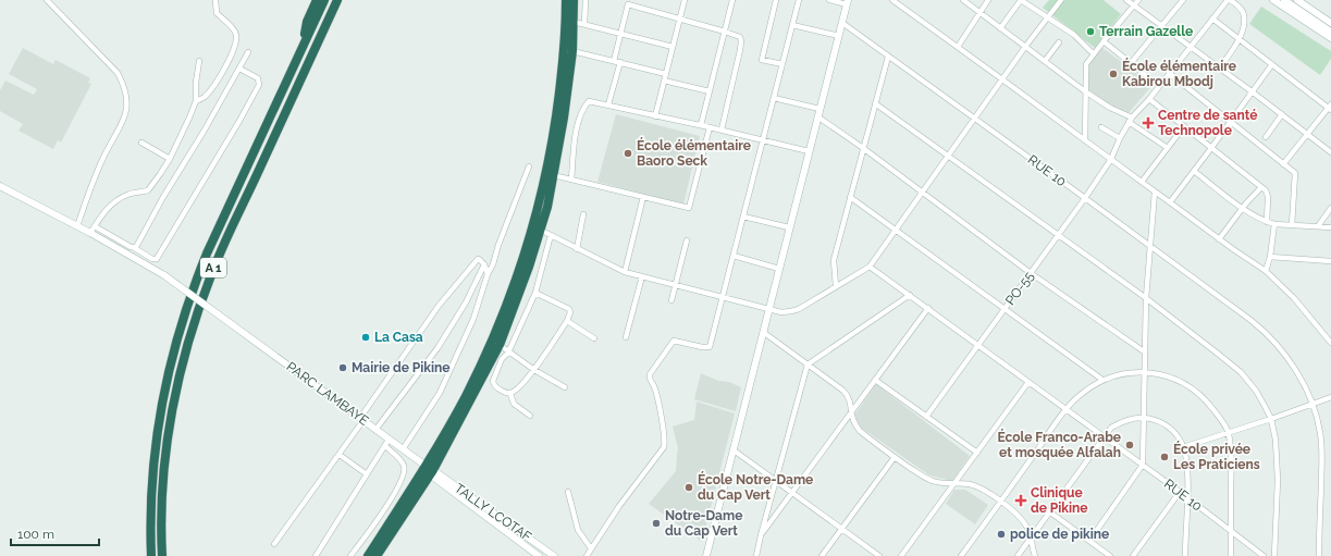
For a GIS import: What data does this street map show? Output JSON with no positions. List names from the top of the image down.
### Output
{
  "streets": {
    "highway": ["A 1"],
    "street": [
      "RUE 10",
      "PO-55",
      "PARC LAMBAYE",
      "TALLY LCOTAF"
    ]
  },
  "crossings": [
    ["RUE 10", "PO-55"],
    ["PARC LAMBAYE", "TALLY LCOTAF"]
  ],
  "places": {
    "other": [
      "Terrain Gazelle",
      "École élémentaire Kabirou Mbodj",
      "École élémentaire Baoro Seck",
      "La Casa",
      "Mairie de Pikine",
      "École Franco-Arabe et mosquée Alfalah",
      "École privée Les Praticiens",
      "École Notre-Dame du Cap Vert",
      "Notre-Dame du Cap Vert",
      "police de pikine"
    ],
    "health": ["Centre de santé Technopole", "Clinique de Pikine"]
  },
  "scale_bar": "100 m"
}
